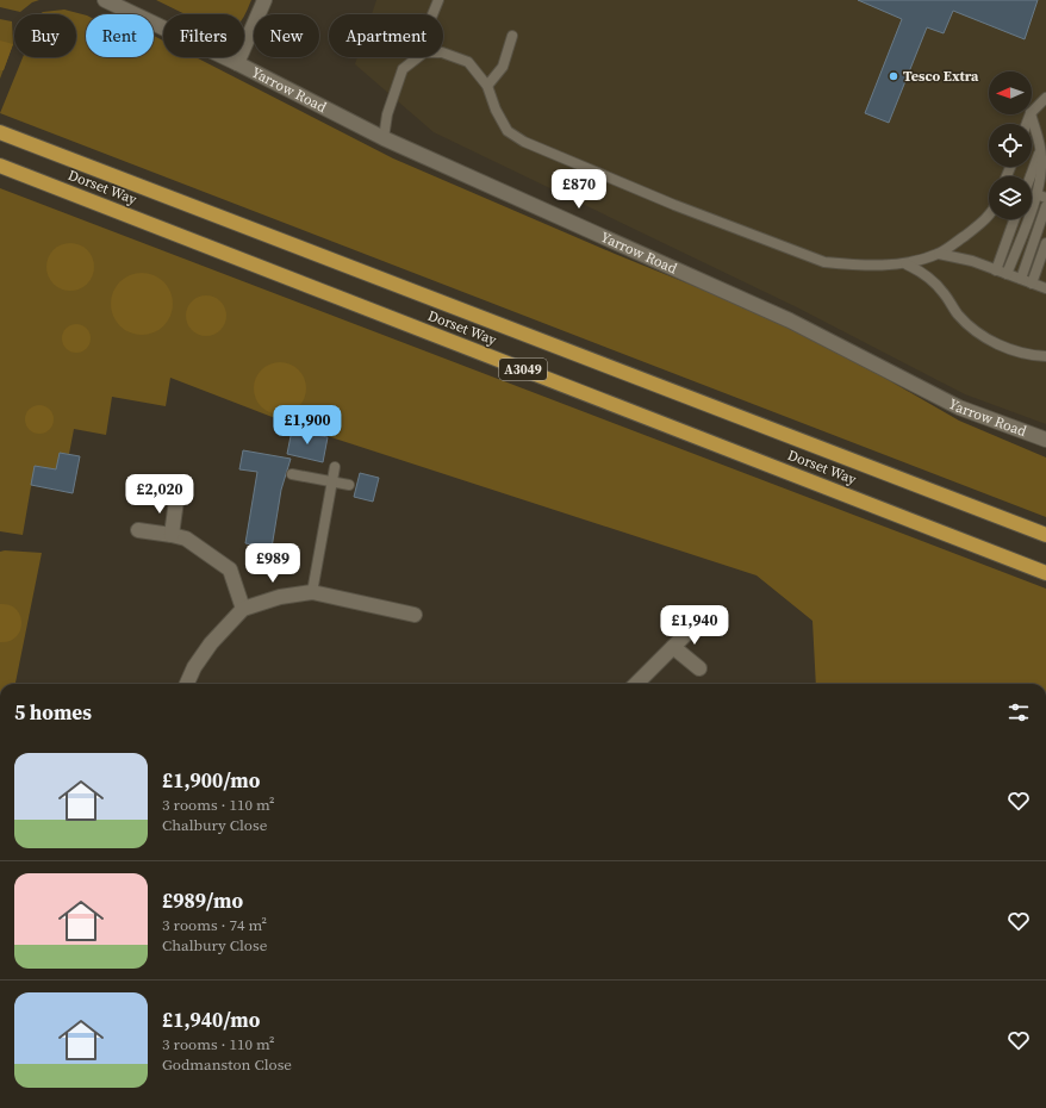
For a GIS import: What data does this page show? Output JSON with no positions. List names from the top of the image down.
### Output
{
  "streets": {
    "highway": ["Dorset Way", "A3049"],
    "street": ["Yarrow Road"]
  },
  "places": ["Tesco Extra"],
  "north": "left",
  "page": {
    "chip": [
      "Buy",
      "Rent",
      "Filters",
      "New",
      "Apartment"
    ],
    "price": [
      "£870",
      "£1,900",
      "£2,020",
      "£989",
      "£1,940"
    ],
    "heading": "5 homes",
    "list": [
      {
        "name": "£1,900/mo",
        "note": "3 rooms · 110 m² · Chalbury Close"
      },
      {
        "name": "£989/mo",
        "note": "3 rooms · 74 m² · Chalbury Close"
      },
      {
        "name": "£1,940/mo",
        "note": "3 rooms · 110 m² · Godmanston Close"
      }
    ]
  }
}
